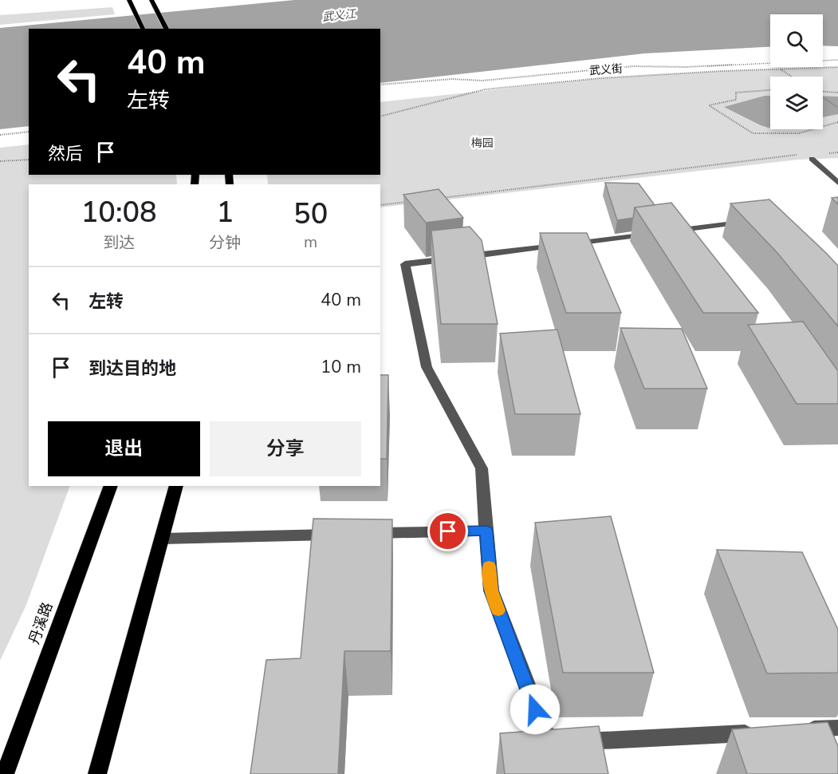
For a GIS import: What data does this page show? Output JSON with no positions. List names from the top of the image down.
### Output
{
  "streets": {
    "main road": ["丹溪路"],
    "path": ["武义街"]
  },
  "water": ["武义江"],
  "parks": ["梅园"],
  "page": {
    "turn": ["40 m", "左转"],
    "then": "然后",
    "eta": [
      "10:08",
      "到达",
      "1",
      "分钟",
      "50",
      "m"
    ],
    "list": [
      {
        "name": "左转",
        "value": "40 m"
      },
      {
        "name": "到达目的地",
        "value": "10 m"
      }
    ],
    "buttons": ["退出", "分享"]
  }
}
